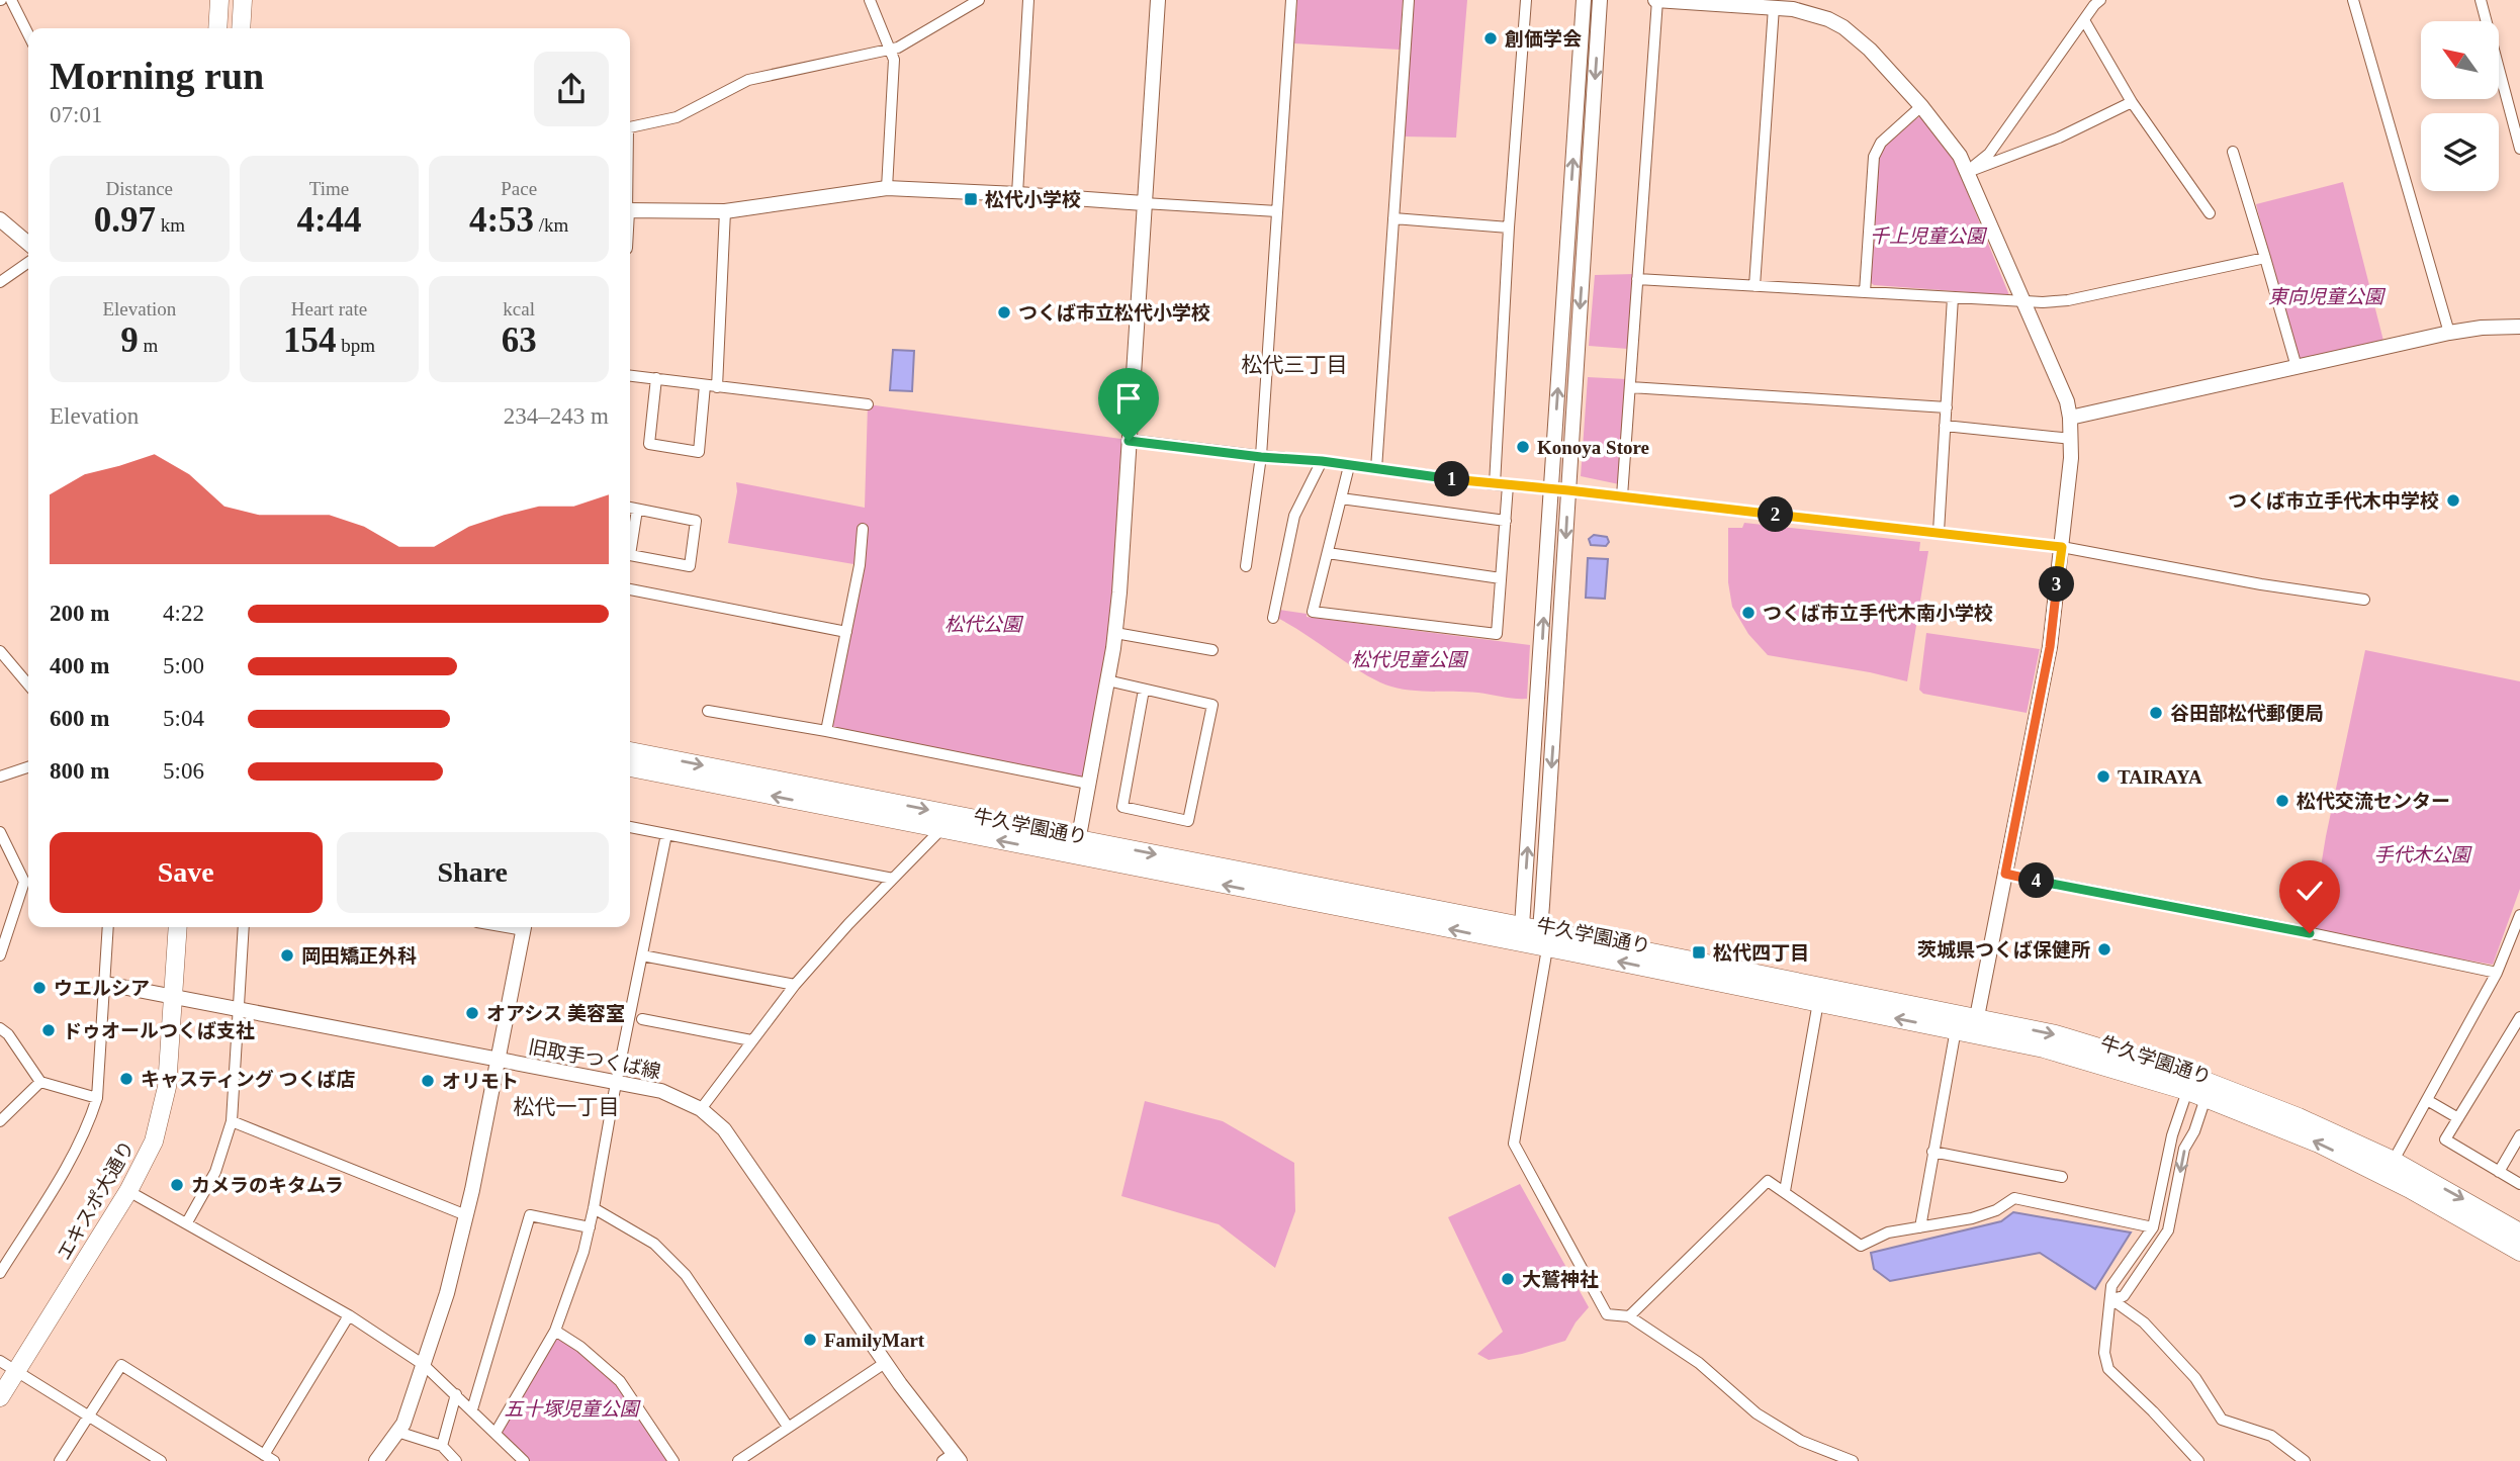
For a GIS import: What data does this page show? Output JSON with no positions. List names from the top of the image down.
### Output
{
  "streets": {
    "main road": ["牛久学園通り", "エキスポ大通り"],
    "street": ["旧取手つくば線"]
  },
  "crossings": [
    ["旧取手つくば線", "エキスポ大通り"]
  ],
  "districts": ["松代三丁目", "松代一丁目"],
  "parks": [
    "千上児童公園",
    "東向児童公園",
    "松代公園",
    "松代児童公園",
    "手代木公園",
    "五十塚児童公園"
  ],
  "places": {
    "other": [
      "創価学会",
      "つくば市立松代小学校",
      "Konoya Store",
      "つくば市立手代木中学校",
      "つくば市立手代木南小学校",
      "谷田部松代郵便局",
      "TAIRAYA",
      "松代交流センター",
      "茨城県つくば保健所",
      "岡田矯正外科",
      "ウエルシア",
      "オアシス 美容室",
      "ドゥオールつくば支社",
      "キャスティング つくば店",
      "オリモト",
      "カメラのキタムラ",
      "大鷲神社",
      "FamilyMart"
    ],
    "transit": ["松代小学校", "松代四丁目"]
  },
  "north": "top left",
  "page": {
    "heading": ["Morning run", "07:01"],
    "stats": [
      ["Distance", "0.97 km"],
      ["Time", "4:44"],
      ["Pace", "4:53 /km"],
      ["Elevation", "9 m"],
      ["Heart rate", "154 bpm"],
      ["kcal", "63"]
    ],
    "chart": ["Elevation", "234–243 m"],
    "pins": [
      "1",
      "2",
      "3",
      "4"
    ],
    "list": [
      {
        "name": "200 m",
        "note": "4:22"
      },
      {
        "name": "400 m",
        "note": "5:00"
      },
      {
        "name": "600 m",
        "note": "5:04"
      },
      {
        "name": "800 m",
        "note": "5:06"
      }
    ],
    "buttons": ["Save", "Share"]
  }
}
